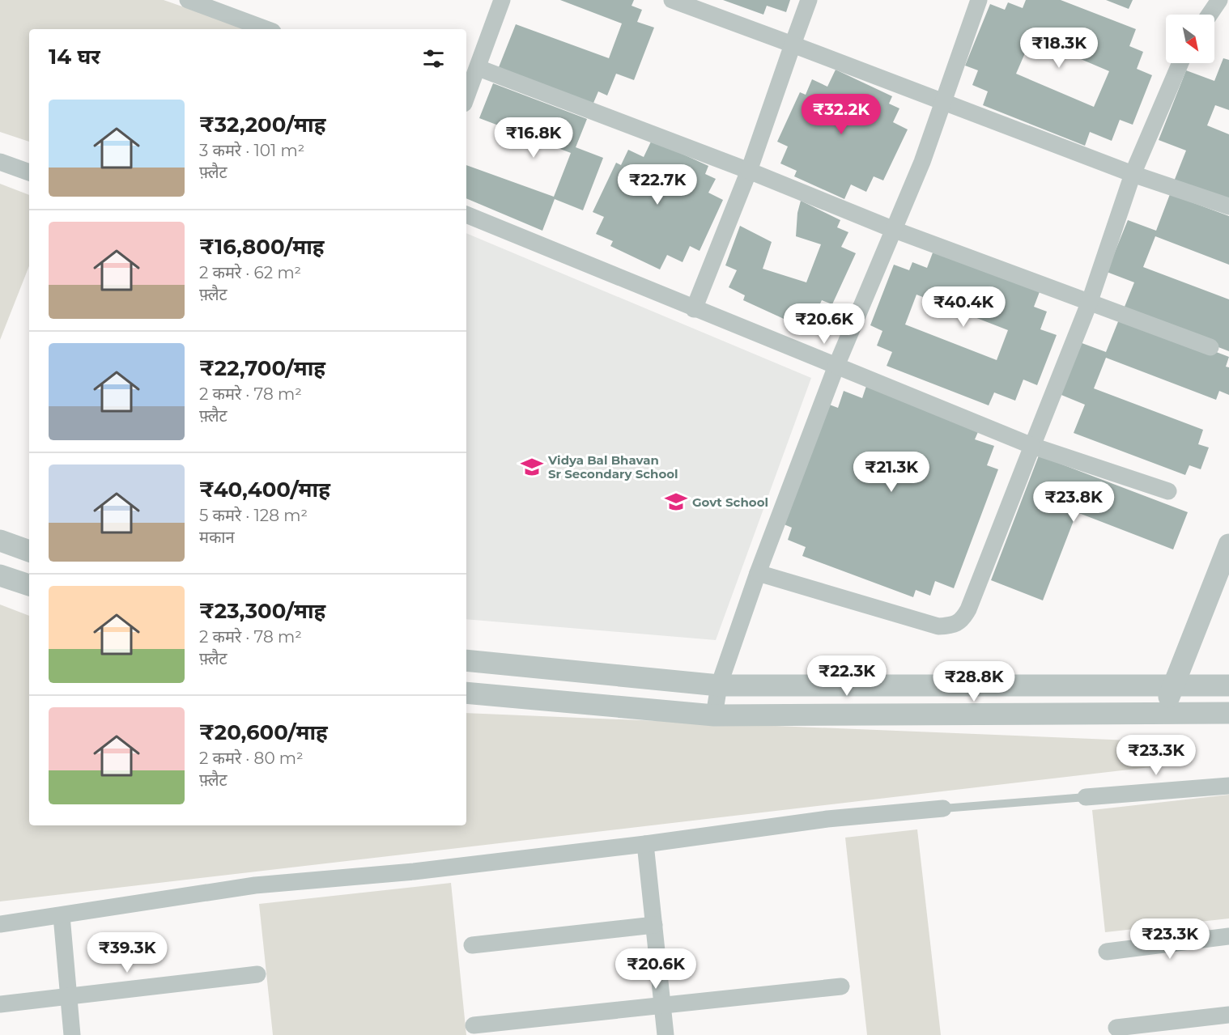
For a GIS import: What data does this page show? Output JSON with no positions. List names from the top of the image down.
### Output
{
  "places": {
    "school or university": ["Vidya Bal Bhavan Sr Secondary School", "Govt School"]
  },
  "north": "bottom right",
  "page": {
    "price": [
      "₹18.3K",
      "₹32.2K",
      "₹16.8K",
      "₹22.7K",
      "₹40.4K",
      "₹20.6K",
      "₹21.3K",
      "₹23.8K",
      "₹22.3K",
      "₹28.8K",
      "₹23.3K",
      "₹23.3K",
      "₹39.3K",
      "₹20.6K"
    ],
    "heading": "14 घर",
    "list": [
      {
        "name": "₹32,200/माह",
        "note": "3 कमरे · 101 m² · फ़्लैट"
      },
      {
        "name": "₹16,800/माह",
        "note": "2 कमरे · 62 m² · फ़्लैट"
      },
      {
        "name": "₹22,700/माह",
        "note": "2 कमरे · 78 m² · फ़्लैट"
      },
      {
        "name": "₹40,400/माह",
        "note": "5 कमरे · 128 m² · मकान"
      },
      {
        "name": "₹23,300/माह",
        "note": "2 कमरे · 78 m² · फ़्लैट"
      },
      {
        "name": "₹20,600/माह",
        "note": "2 कमरे · 80 m² · फ़्लैट"
      }
    ]
  }
}
